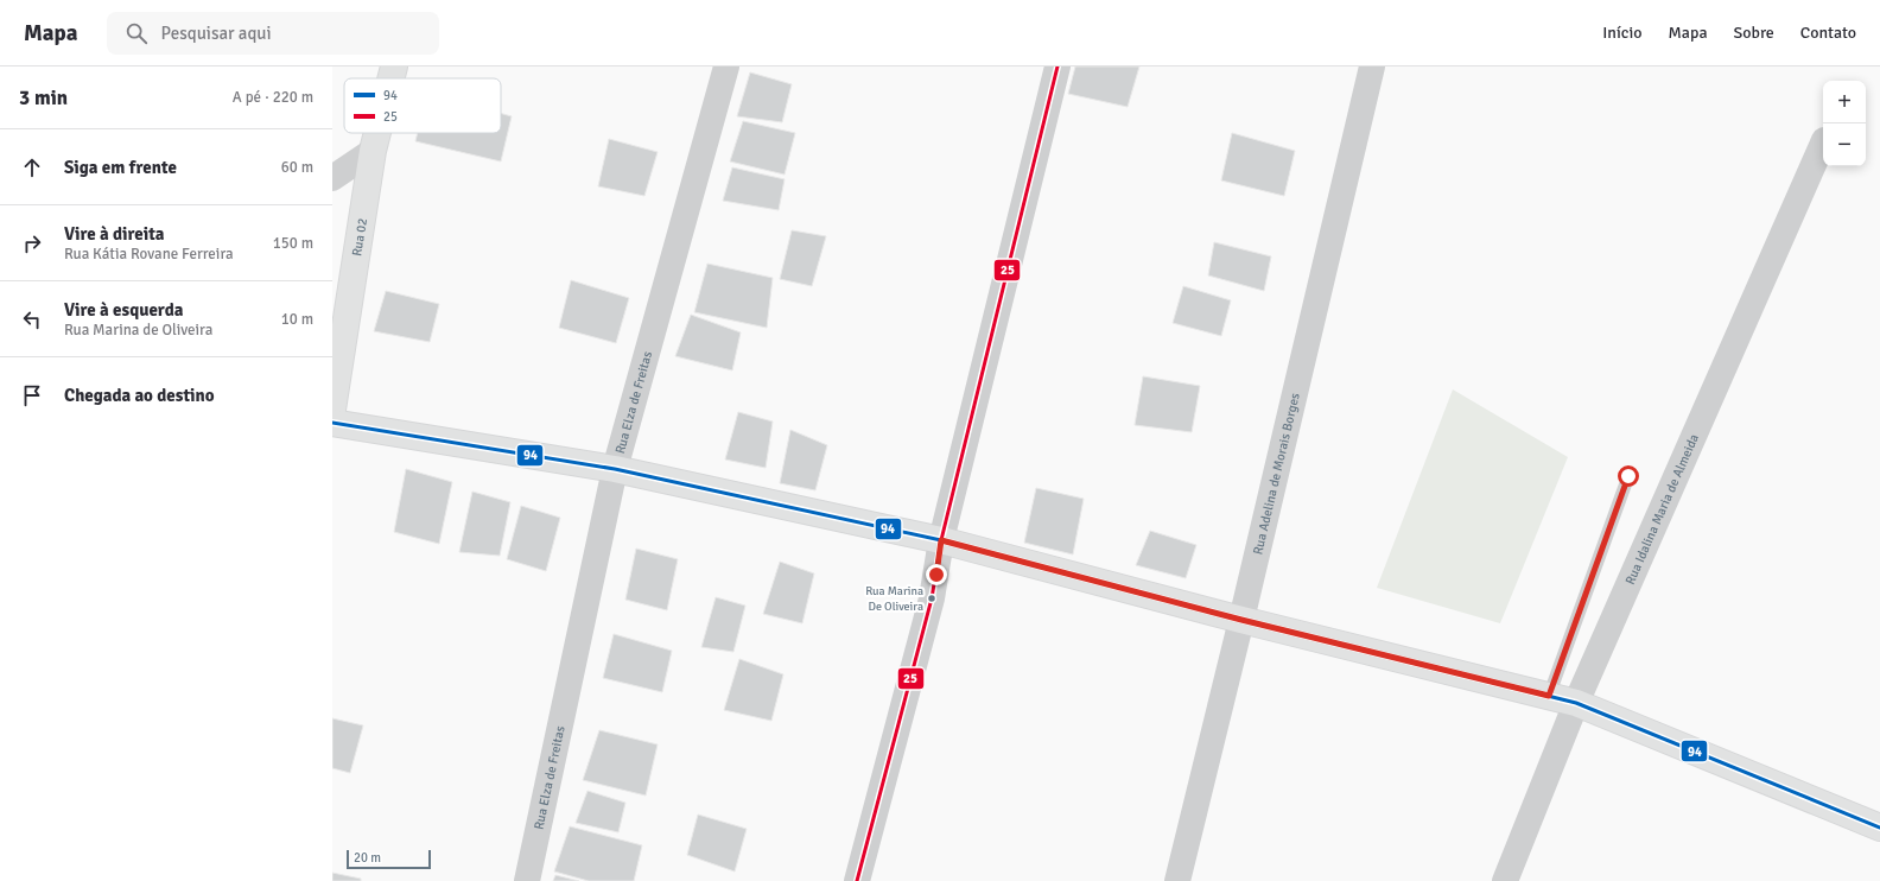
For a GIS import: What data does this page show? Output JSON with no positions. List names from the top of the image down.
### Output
{
  "streets": {
    "street": [
      "Rua 02",
      "Rua Elza de Freitas",
      "Rua Adelina de Morais Borges",
      "Rua Idalina Maria de Almeida"
    ]
  },
  "places": ["Rua Marina De Oliveira"],
  "lines": ["transit line 25", "transit line 94"],
  "legend": ["94", "25"],
  "scale_bar": "20 m",
  "page": {
    "header": "Mapa",
    "search": "Pesquisar aqui",
    "nav": [
      "Início",
      "Mapa",
      "Sobre",
      "Contato"
    ],
    "heading": ["3 min", "A pé · 220 m"],
    "map_buttons": ["+", "−"],
    "list": [
      ["Siga em frente", "60 m"],
      ["Vire à direita", "Rua Kátia Rovane Ferreira", "150 m"],
      ["Vire à esquerda", "Rua Marina de Oliveira", "10 m"],
      "Chegada ao destino"
    ],
    "scale": "20 m"
  }
}
